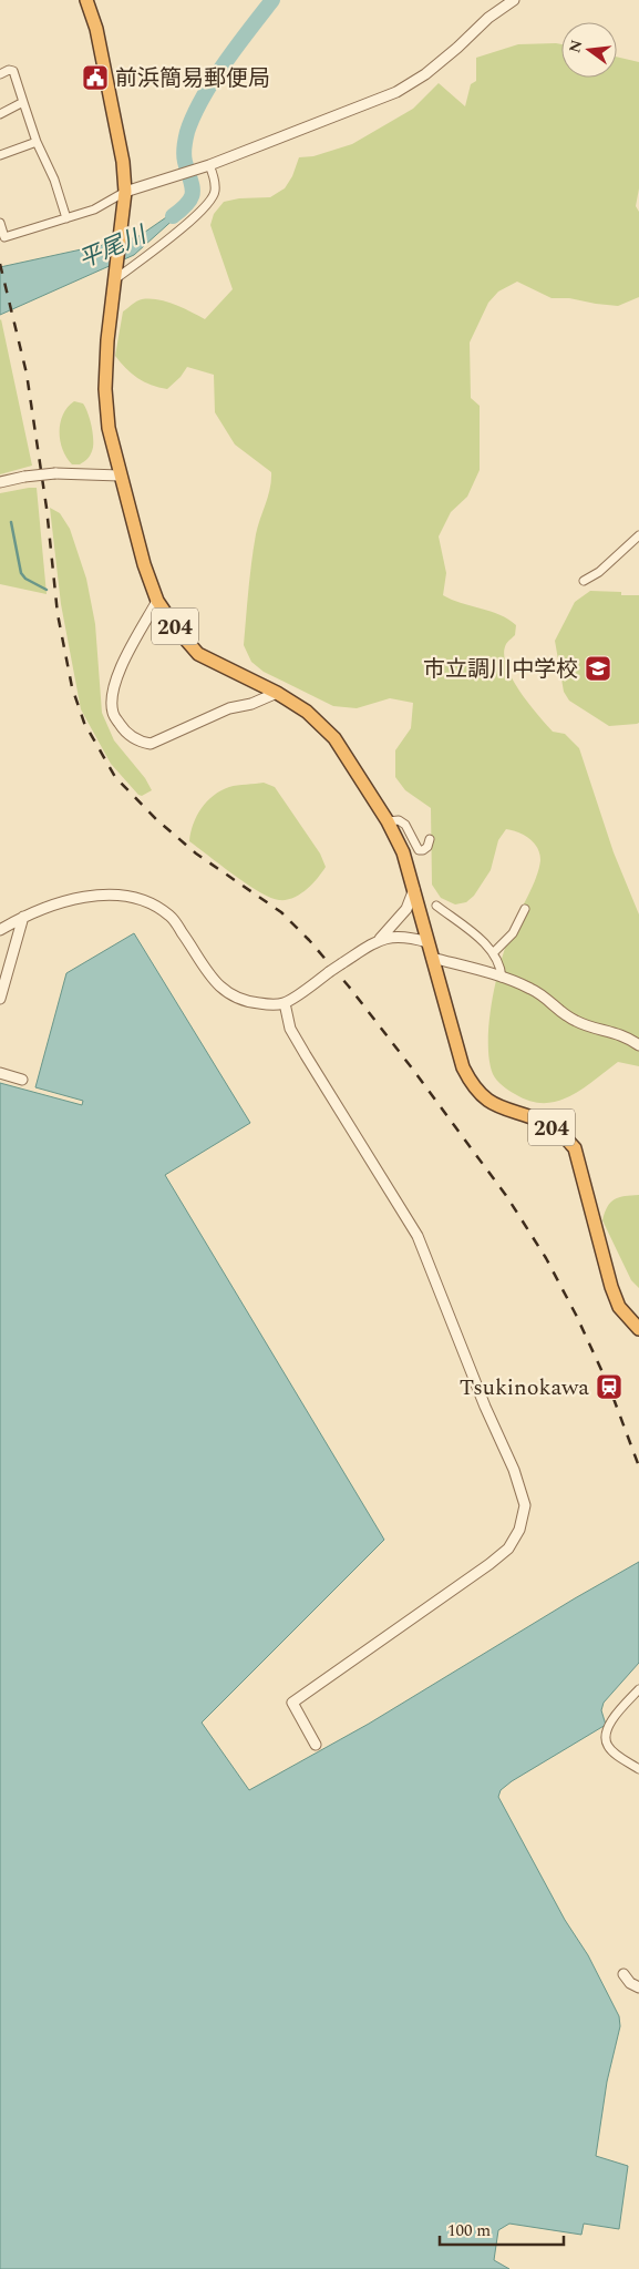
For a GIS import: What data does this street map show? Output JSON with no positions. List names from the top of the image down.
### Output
{
  "streets": {
    "highway": ["204"]
  },
  "water": ["平尾川"],
  "places": {
    "public building": ["前浜簡易郵便局"],
    "school or university": ["市立調川中学校"],
    "station": ["Tsukinokawa"]
  },
  "scale_bar": "100 m",
  "north": "left"
}
